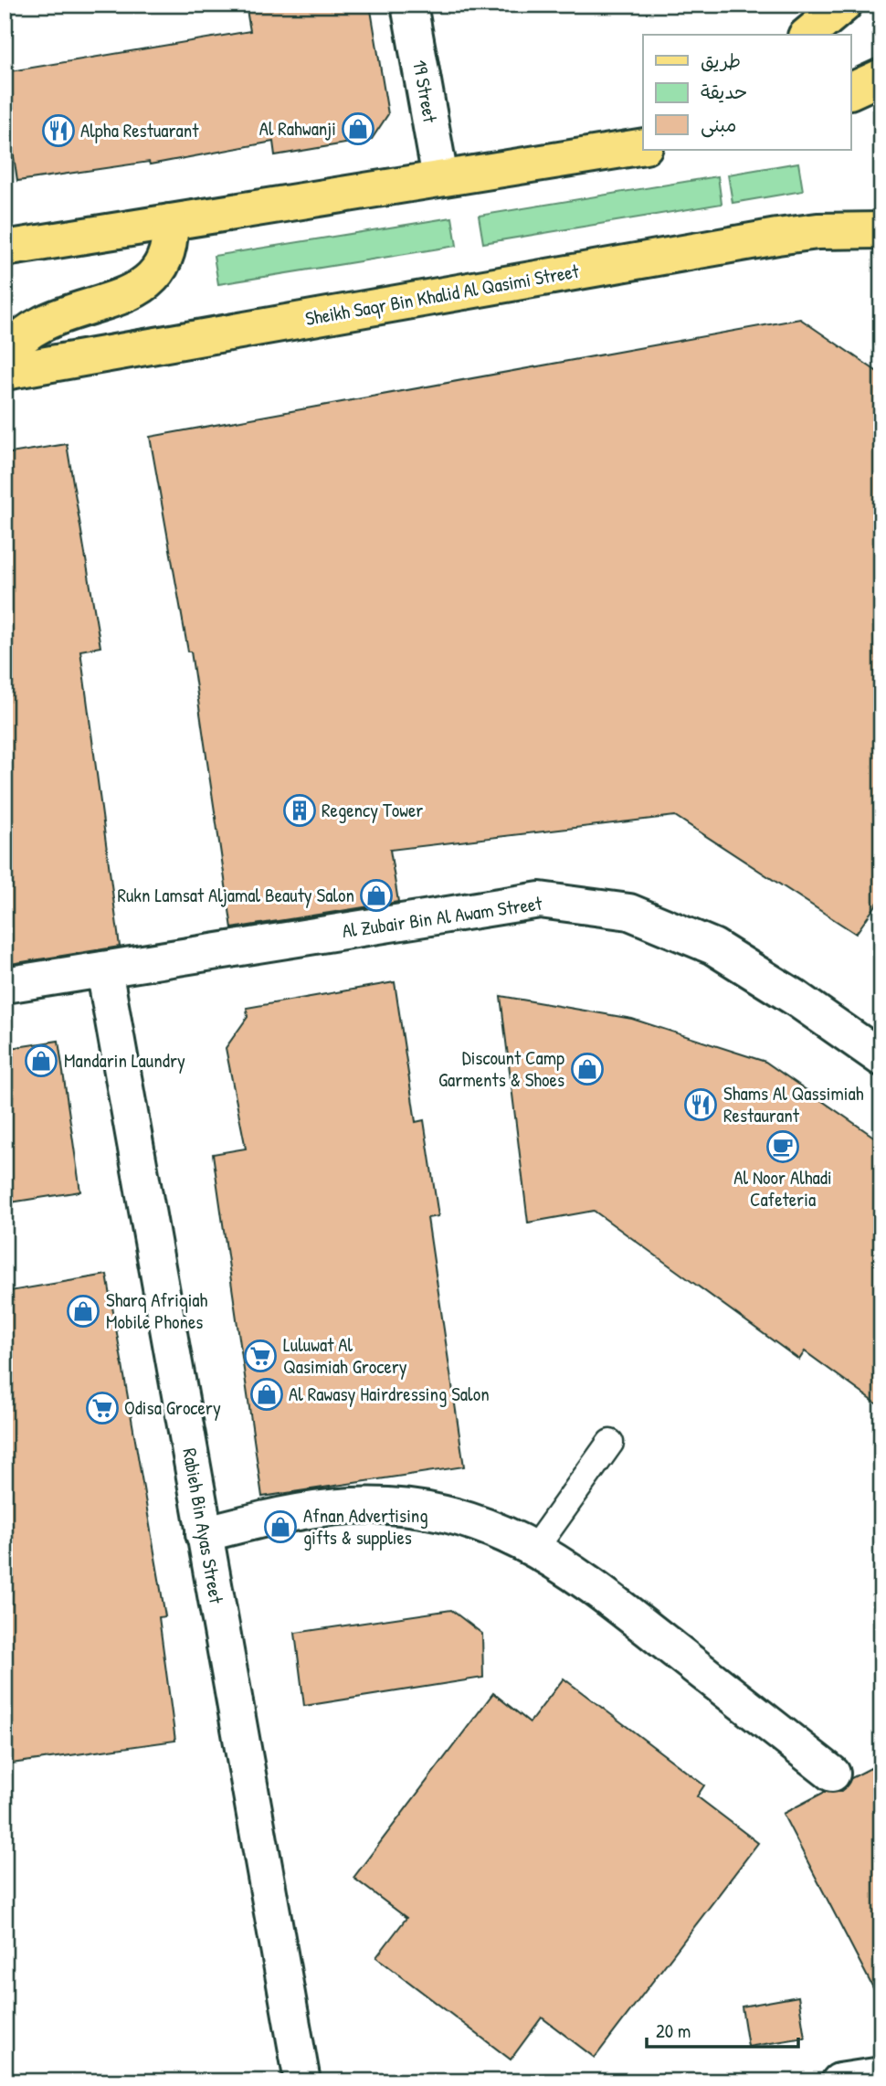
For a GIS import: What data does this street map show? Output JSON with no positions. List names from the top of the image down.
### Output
{
  "streets": {
    "main road": ["Sheikh Saqr Bin Khalid Al Qasimi Street"],
    "street": ["19 Street", "Al Zubair Bin Al Awam Street", "Rabieh Bin Ayas Street"]
  },
  "crossings": [
    ["Al Zubair Bin Al Awam Street", "Rabieh Bin Ayas Street"]
  ],
  "places": {
    "shop": [
      "Al Rahwanji",
      "Rukn Lamsat Aljamal Beauty Salon",
      "Mandarin Laundry",
      "Discount Camp Garments & Shoes",
      "Sharq Afriqiah Mobile Phones",
      "Al Rawasy Hairdressing Salon",
      "Afnan Advertising gifts & supplies"
    ],
    "restaurant": ["Alpha Restuarant", "Shams Al Qassimiah Restaurant"],
    "building": ["Regency Tower"],
    "cafe": ["Al Noor Alhadi Cafeteria"],
    "supermarket": ["Luluwat Al Qasimiah Grocery", "Odisa Grocery"]
  },
  "legend": ["طريق", "حديقة", "مبنى"],
  "scale_bar": "20 m"
}
